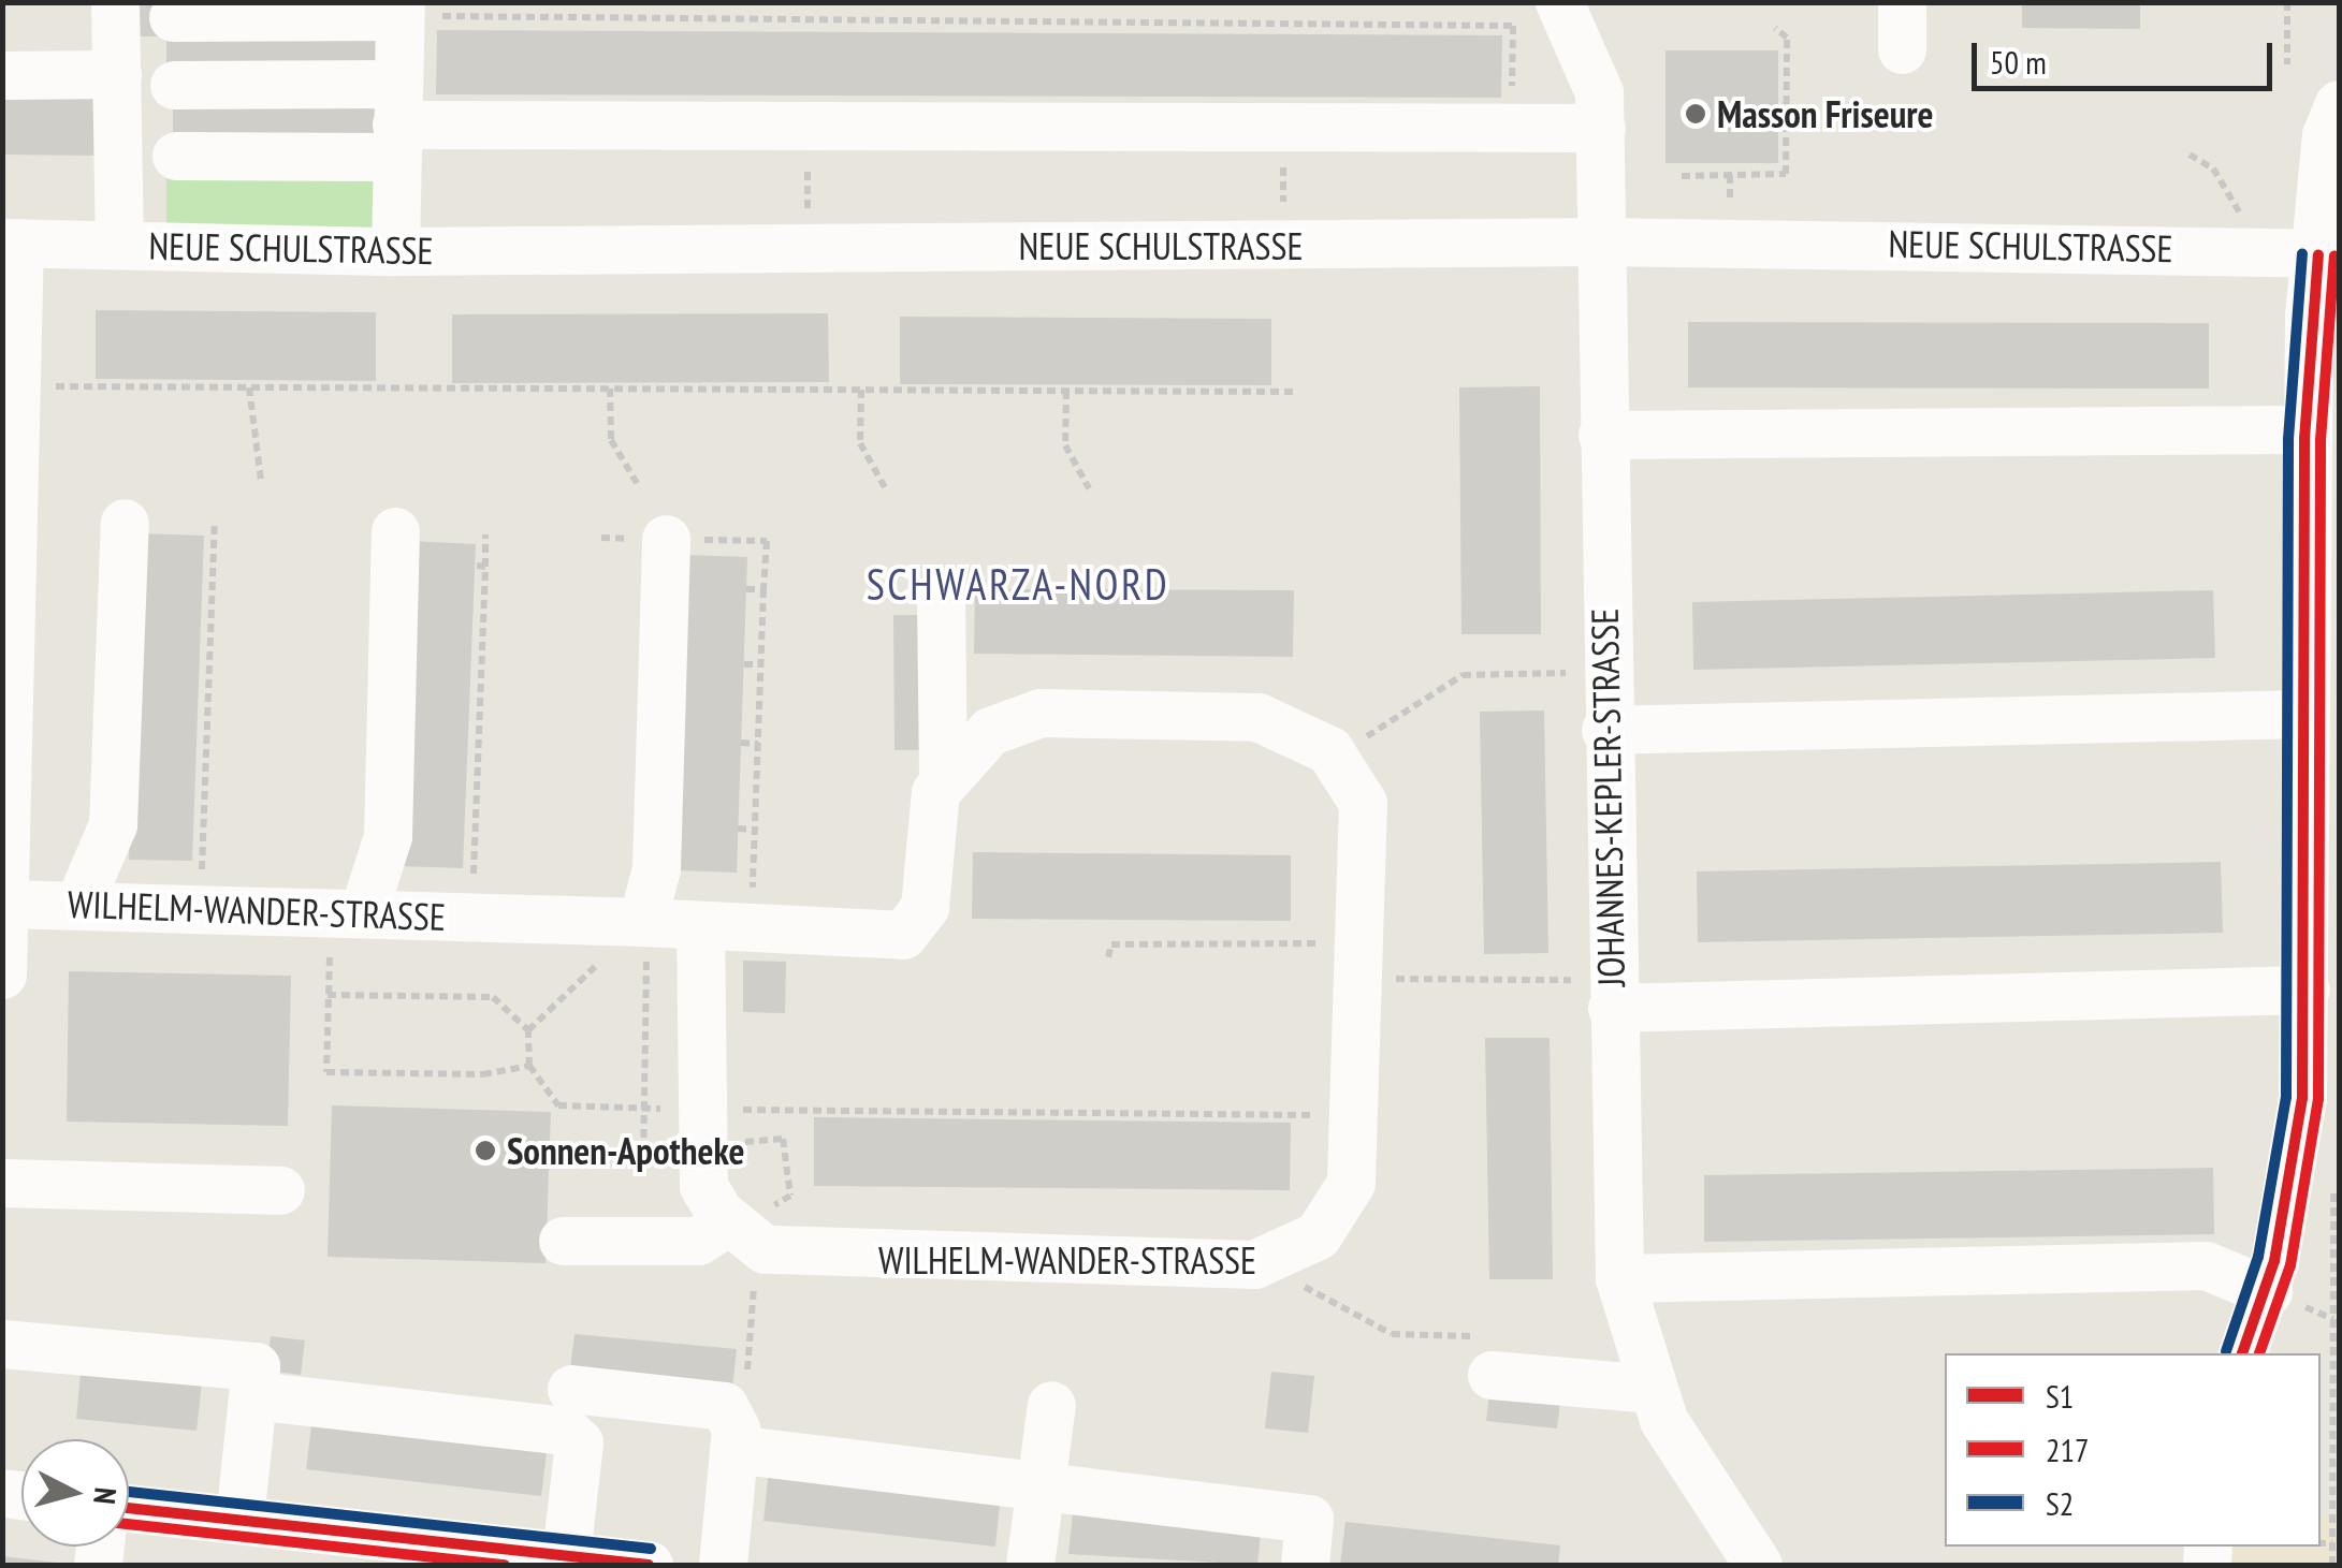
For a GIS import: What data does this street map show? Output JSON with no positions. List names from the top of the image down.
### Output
{
  "streets": {
    "street": ["NEUE SCHULSTRASSE", "JOHANNES-KEPLER-STRASSE", "WILHELM-WANDER-STRASSE"]
  },
  "crossings": [
    ["NEUE SCHULSTRASSE", "JOHANNES-KEPLER-STRASSE"]
  ],
  "districts": ["SCHWARZA-NORD"],
  "places": ["Masson Friseure", "Sonnen-Apotheke"],
  "lines": ["transit line S2", "transit line S1", "transit line 217"],
  "legend": ["S1", "217", "S2"],
  "scale_bar": "50 m",
  "north": "right"
}
